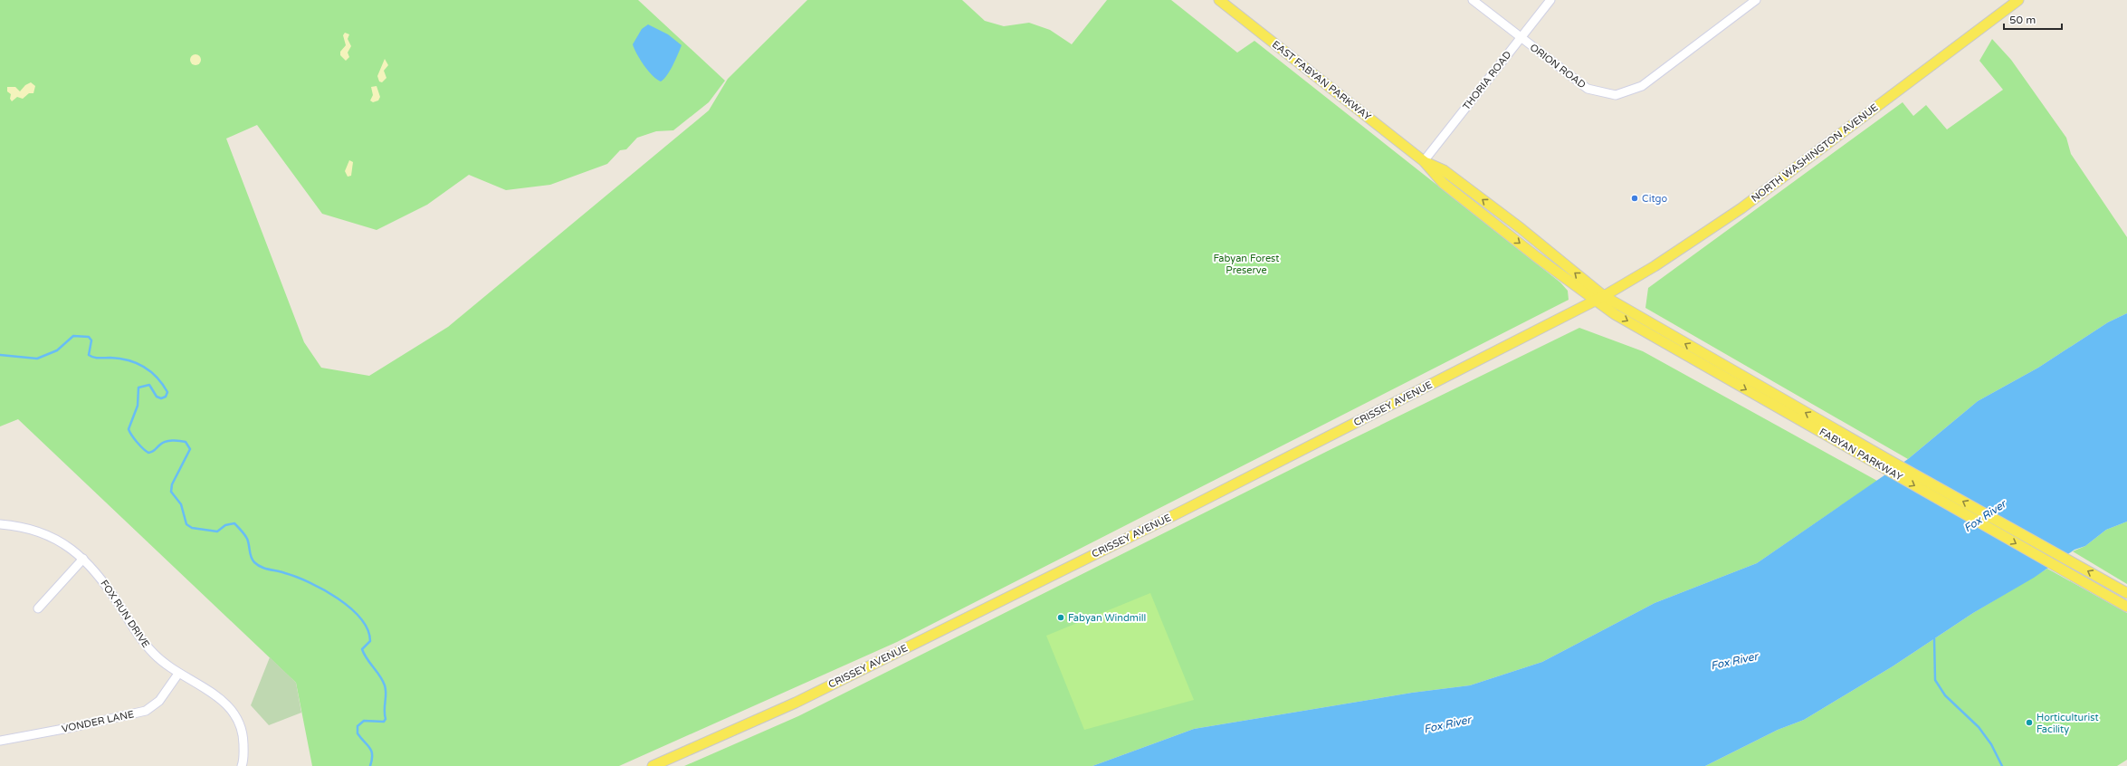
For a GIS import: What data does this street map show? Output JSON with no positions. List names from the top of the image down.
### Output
{
  "streets": {
    "main road": [
      "EAST FABYAN PARKWAY",
      "NORTH WASHINGTON AVENUE",
      "CRISSEY AVENUE",
      "FABYAN PARKWAY"
    ],
    "street": [
      "ORION ROAD",
      "THORIA ROAD",
      "FOX RUN DRIVE",
      "VONDER LANE"
    ]
  },
  "crossings": [
    ["ORION ROAD", "THORIA ROAD"],
    ["EAST FABYAN PARKWAY", "THORIA ROAD"],
    ["EAST FABYAN PARKWAY", "NORTH WASHINGTON AVENUE"],
    ["EAST FABYAN PARKWAY", "CRISSEY AVENUE"],
    ["EAST FABYAN PARKWAY", "FABYAN PARKWAY"],
    ["NORTH WASHINGTON AVENUE", "CRISSEY AVENUE"],
    ["NORTH WASHINGTON AVENUE", "FABYAN PARKWAY"],
    ["CRISSEY AVENUE", "FABYAN PARKWAY"],
    ["FOX RUN DRIVE", "VONDER LANE"]
  ],
  "water": ["Fox River"],
  "parks": ["Fabyan Forest Preserve"],
  "places": ["Citgo", "Fabyan Windmill", "Horticulturist Facility"],
  "scale_bar": "50 m"
}
